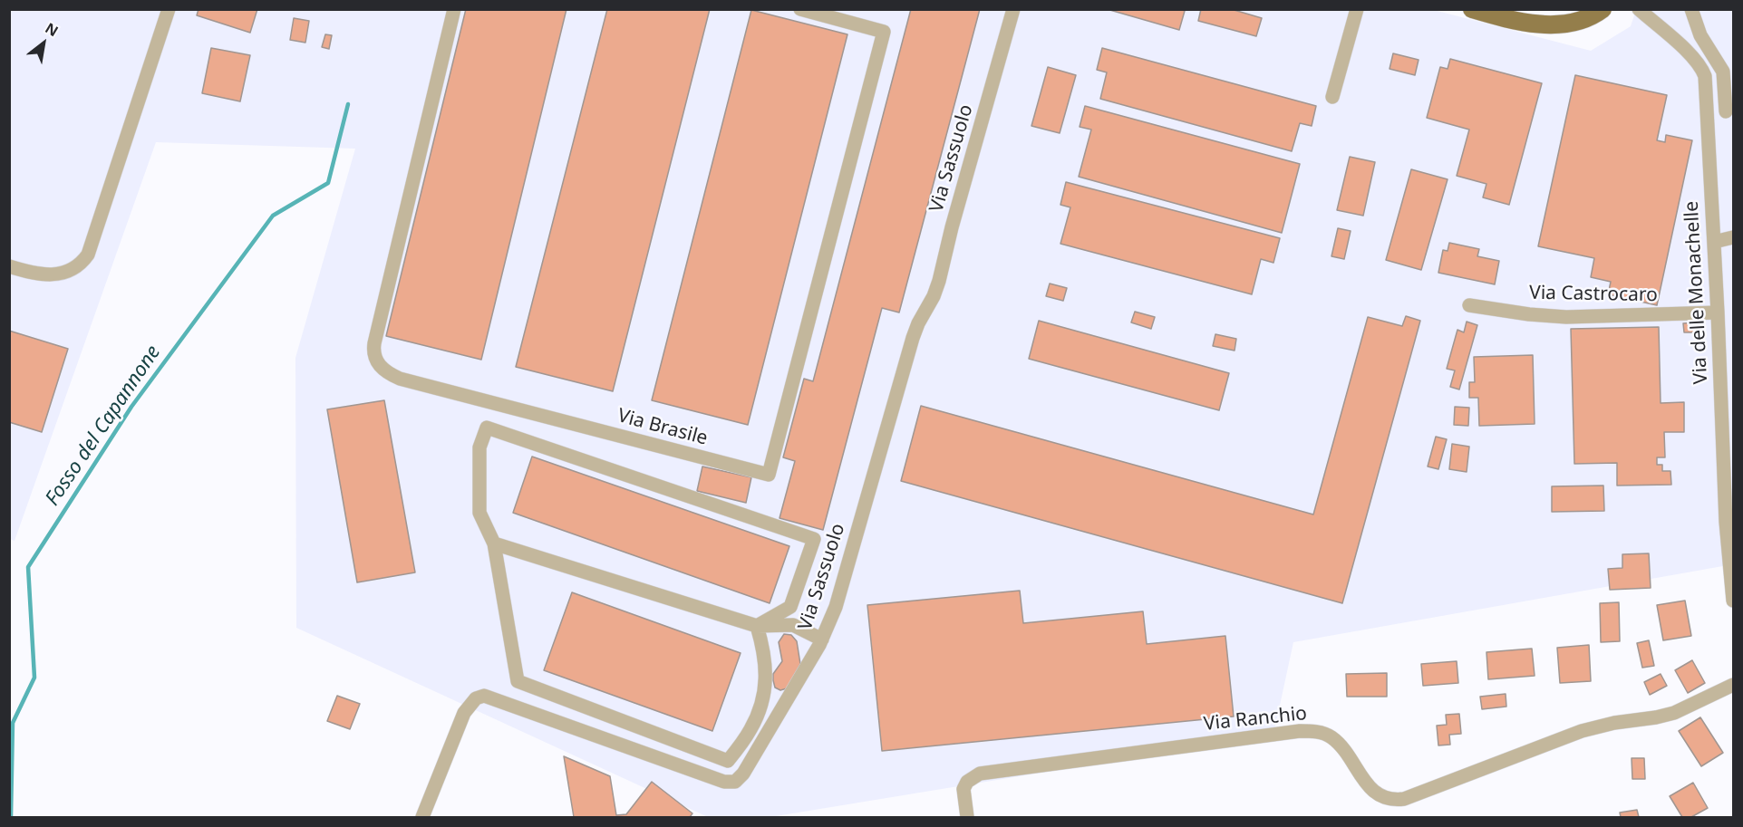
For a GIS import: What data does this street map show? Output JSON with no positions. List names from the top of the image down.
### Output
{
  "streets": {
    "street": [
      "Via Sassuolo",
      "Via delle Monachelle",
      "Via Castrocaro",
      "Via Brasile",
      "Via Ranchio"
    ]
  },
  "crossings": [
    ["Via delle Monachelle", "Via Castrocaro"]
  ],
  "water": ["Fosso del Capannone"],
  "north": "top right"
}
